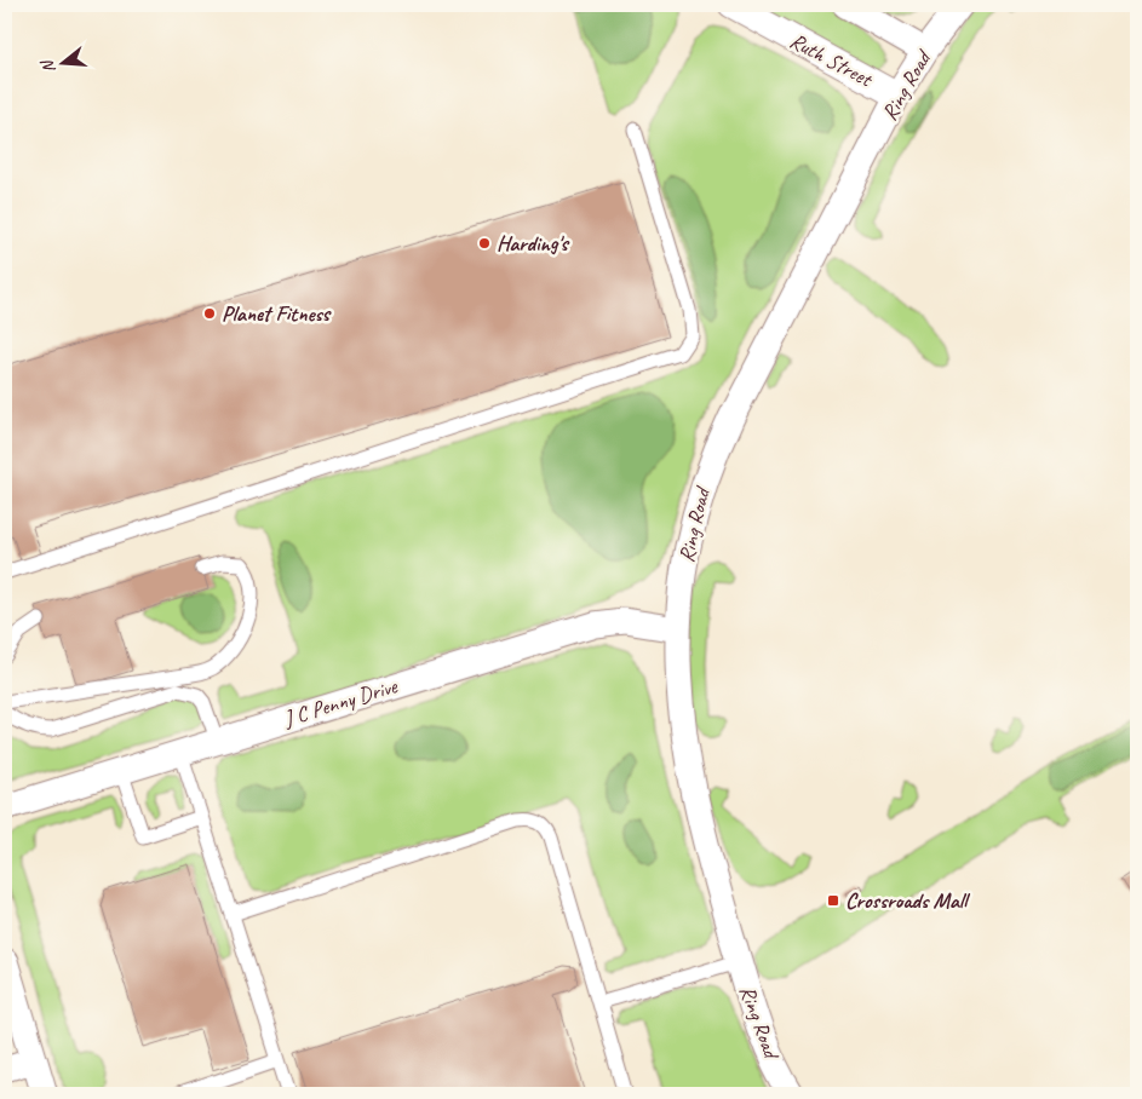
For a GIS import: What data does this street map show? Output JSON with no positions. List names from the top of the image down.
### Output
{
  "streets": {
    "street": ["Ruth Street", "Ring Road", "J C Penny Drive"]
  },
  "crossings": [
    ["Ruth Street", "Ring Road"],
    ["Ring Road", "J C Penny Drive"]
  ],
  "places": {
    "other": ["Harding's", "Planet Fitness"],
    "transit": ["Crossroads Mall"]
  },
  "north": "left"
}
